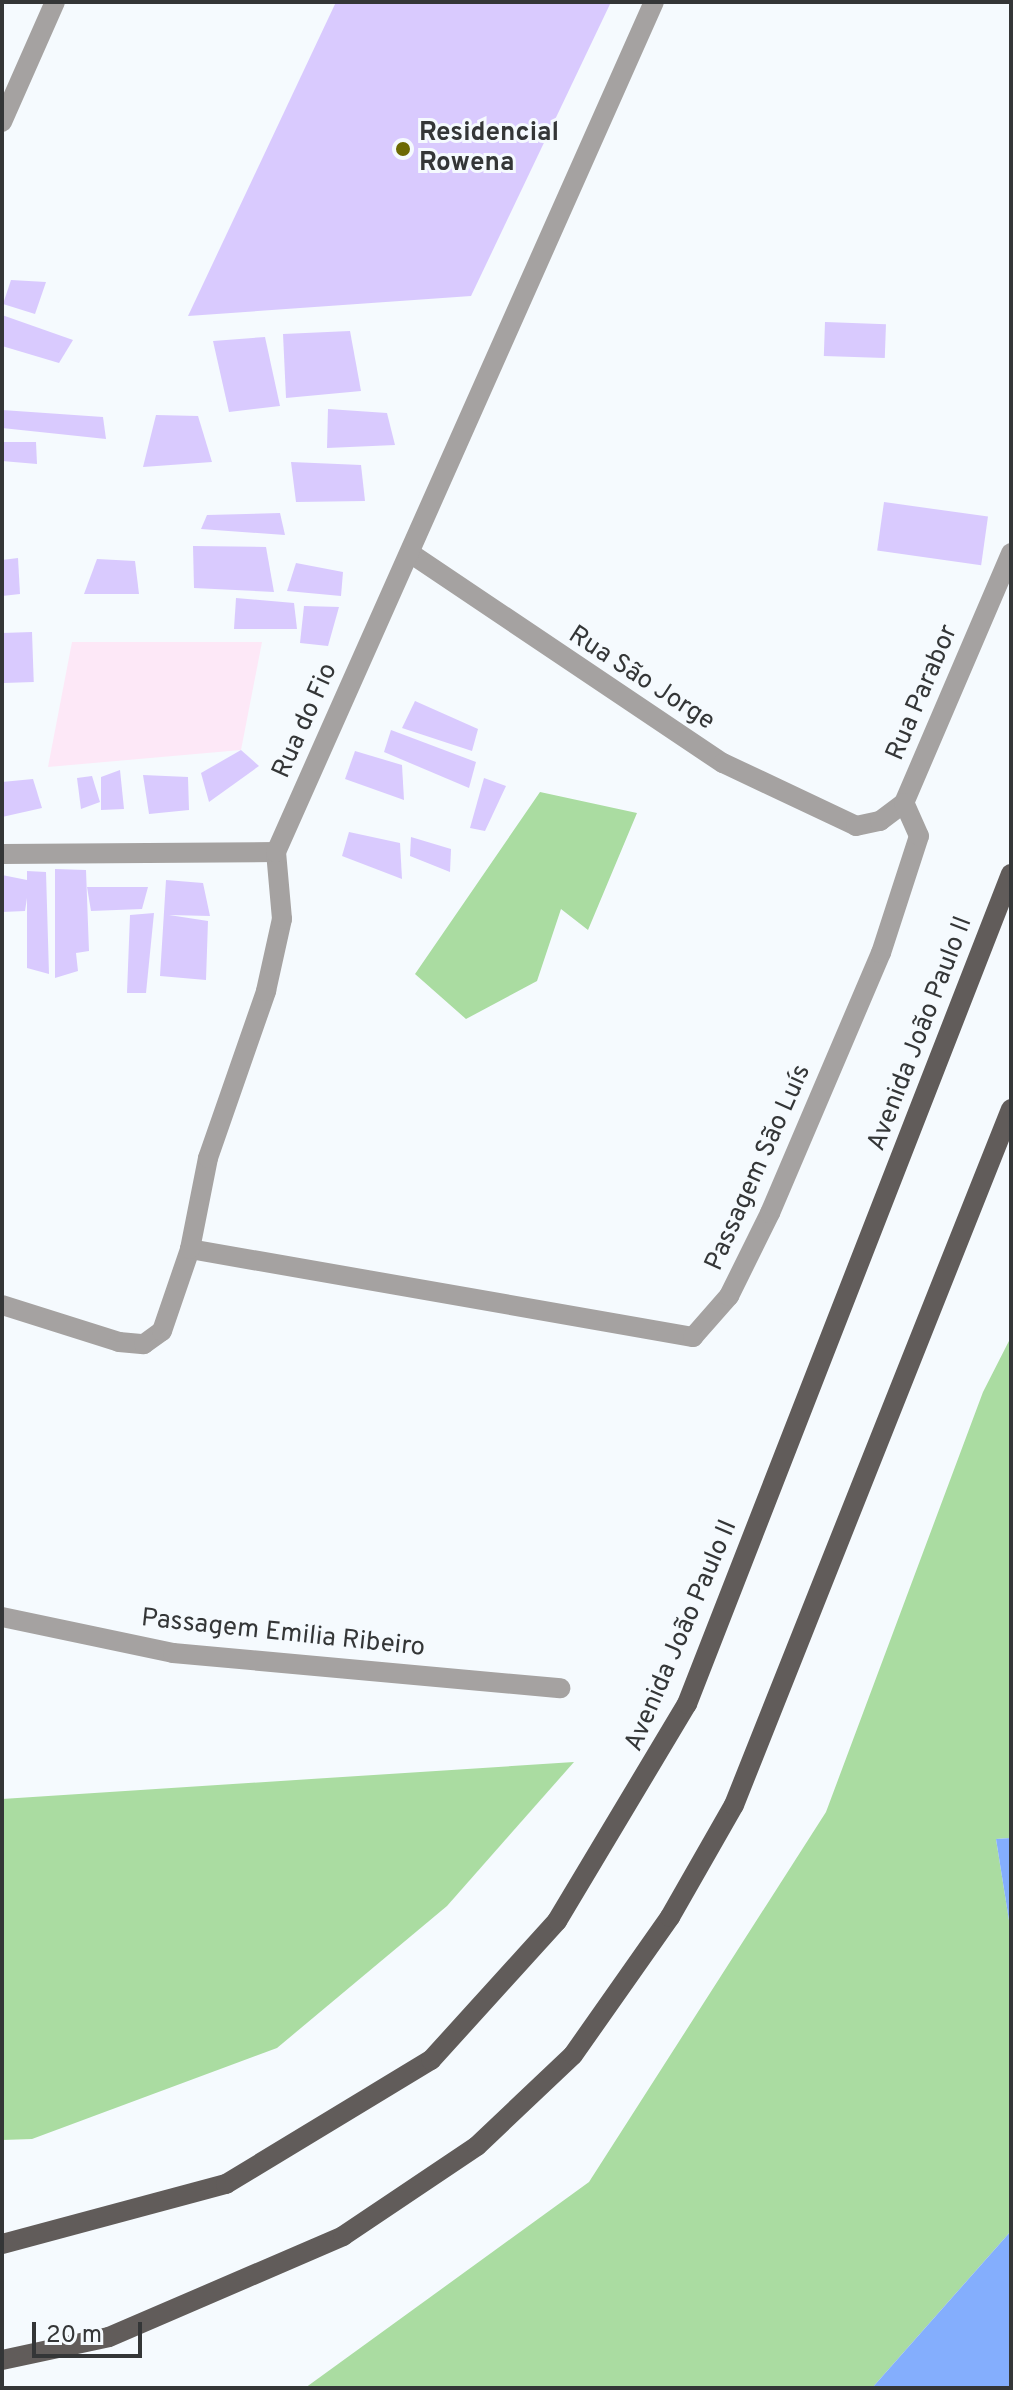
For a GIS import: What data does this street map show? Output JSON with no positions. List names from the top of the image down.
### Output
{
  "streets": {
    "main road": ["Avenida João Paulo II"],
    "street": [
      "Rua São Jorge",
      "Rua Parabor",
      "Rua do Fio",
      "Passagem São Luís",
      "Passagem Emilia Ribeiro"
    ]
  },
  "crossings": [
    ["Rua São Jorge", "Rua Parabor"],
    ["Rua São Jorge", "Rua do Fio"],
    ["Rua Parabor", "Passagem São Luís"],
    ["Rua do Fio", "Passagem São Luís"]
  ],
  "places": ["Residencial Rowena"],
  "scale_bar": "20 m"
}
